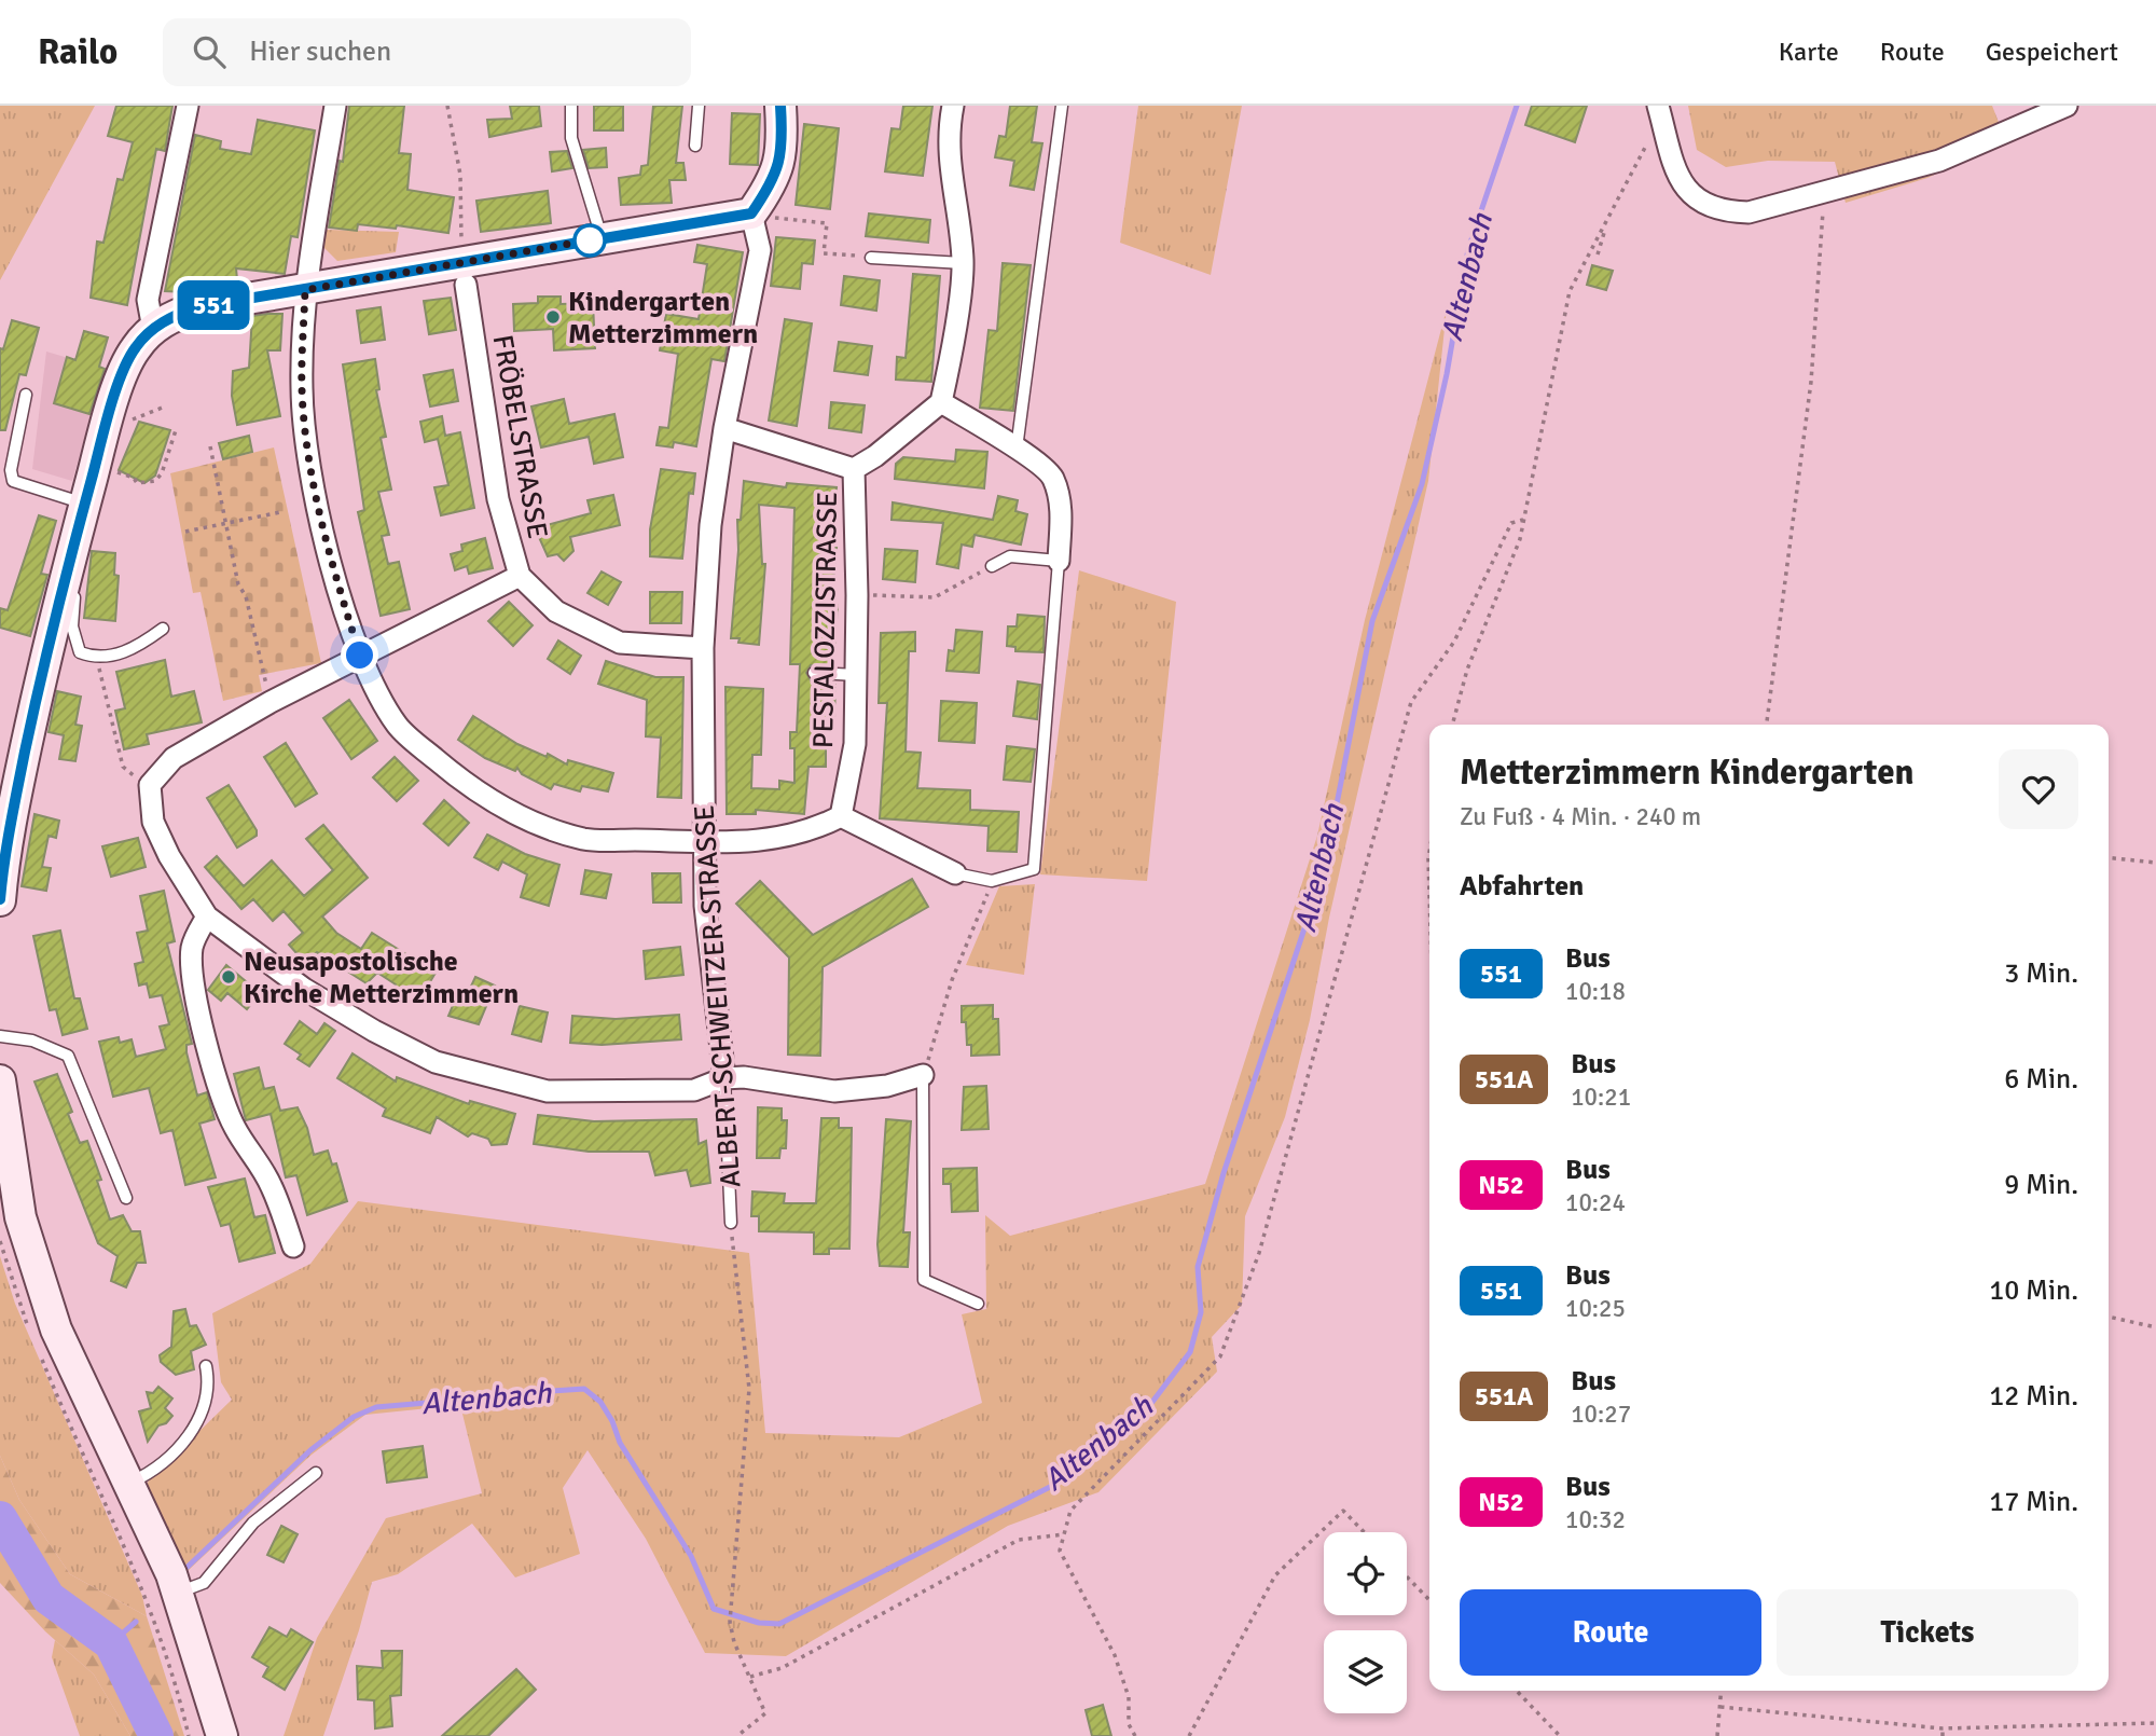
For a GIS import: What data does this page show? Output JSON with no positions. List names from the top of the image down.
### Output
{
  "streets": {
    "street": ["FRÖBELSTRASSE", "PESTALOZZISTRASSE", "ALBERT-SCHWEITZER-STRASSE"]
  },
  "crossings": [
    ["FRÖBELSTRASSE", "ALBERT-SCHWEITZER-STRASSE"]
  ],
  "water": ["Altenbach"],
  "places": ["Kindergarten Metterzimmern", "Neusapostolische Kirche Metterzimmern"],
  "lines": ["bus line 551"],
  "page": {
    "header": "Railo",
    "search": "Hier suchen",
    "nav": ["Karte", "Route", "Gespeichert"],
    "on_map": "551",
    "heading": [
      ["Metterzimmern Kindergarten", "Zu Fuß · 4 Min. · 240 m"],
      "Abfahrten"
    ],
    "list": [
      {
        "mark": "551",
        "name": "Bus",
        "note": "10:18",
        "value": "3 Min."
      },
      {
        "mark": "551A",
        "name": "Bus",
        "note": "10:21",
        "value": "6 Min."
      },
      {
        "mark": "N52",
        "name": "Bus",
        "note": "10:24",
        "value": "9 Min."
      },
      {
        "mark": "551",
        "name": "Bus",
        "note": "10:25",
        "value": "10 Min."
      },
      {
        "mark": "551A",
        "name": "Bus",
        "note": "10:27",
        "value": "12 Min."
      },
      {
        "mark": "N52",
        "name": "Bus",
        "note": "10:32",
        "value": "17 Min."
      }
    ],
    "buttons": ["Route", "Tickets"]
  }
}
